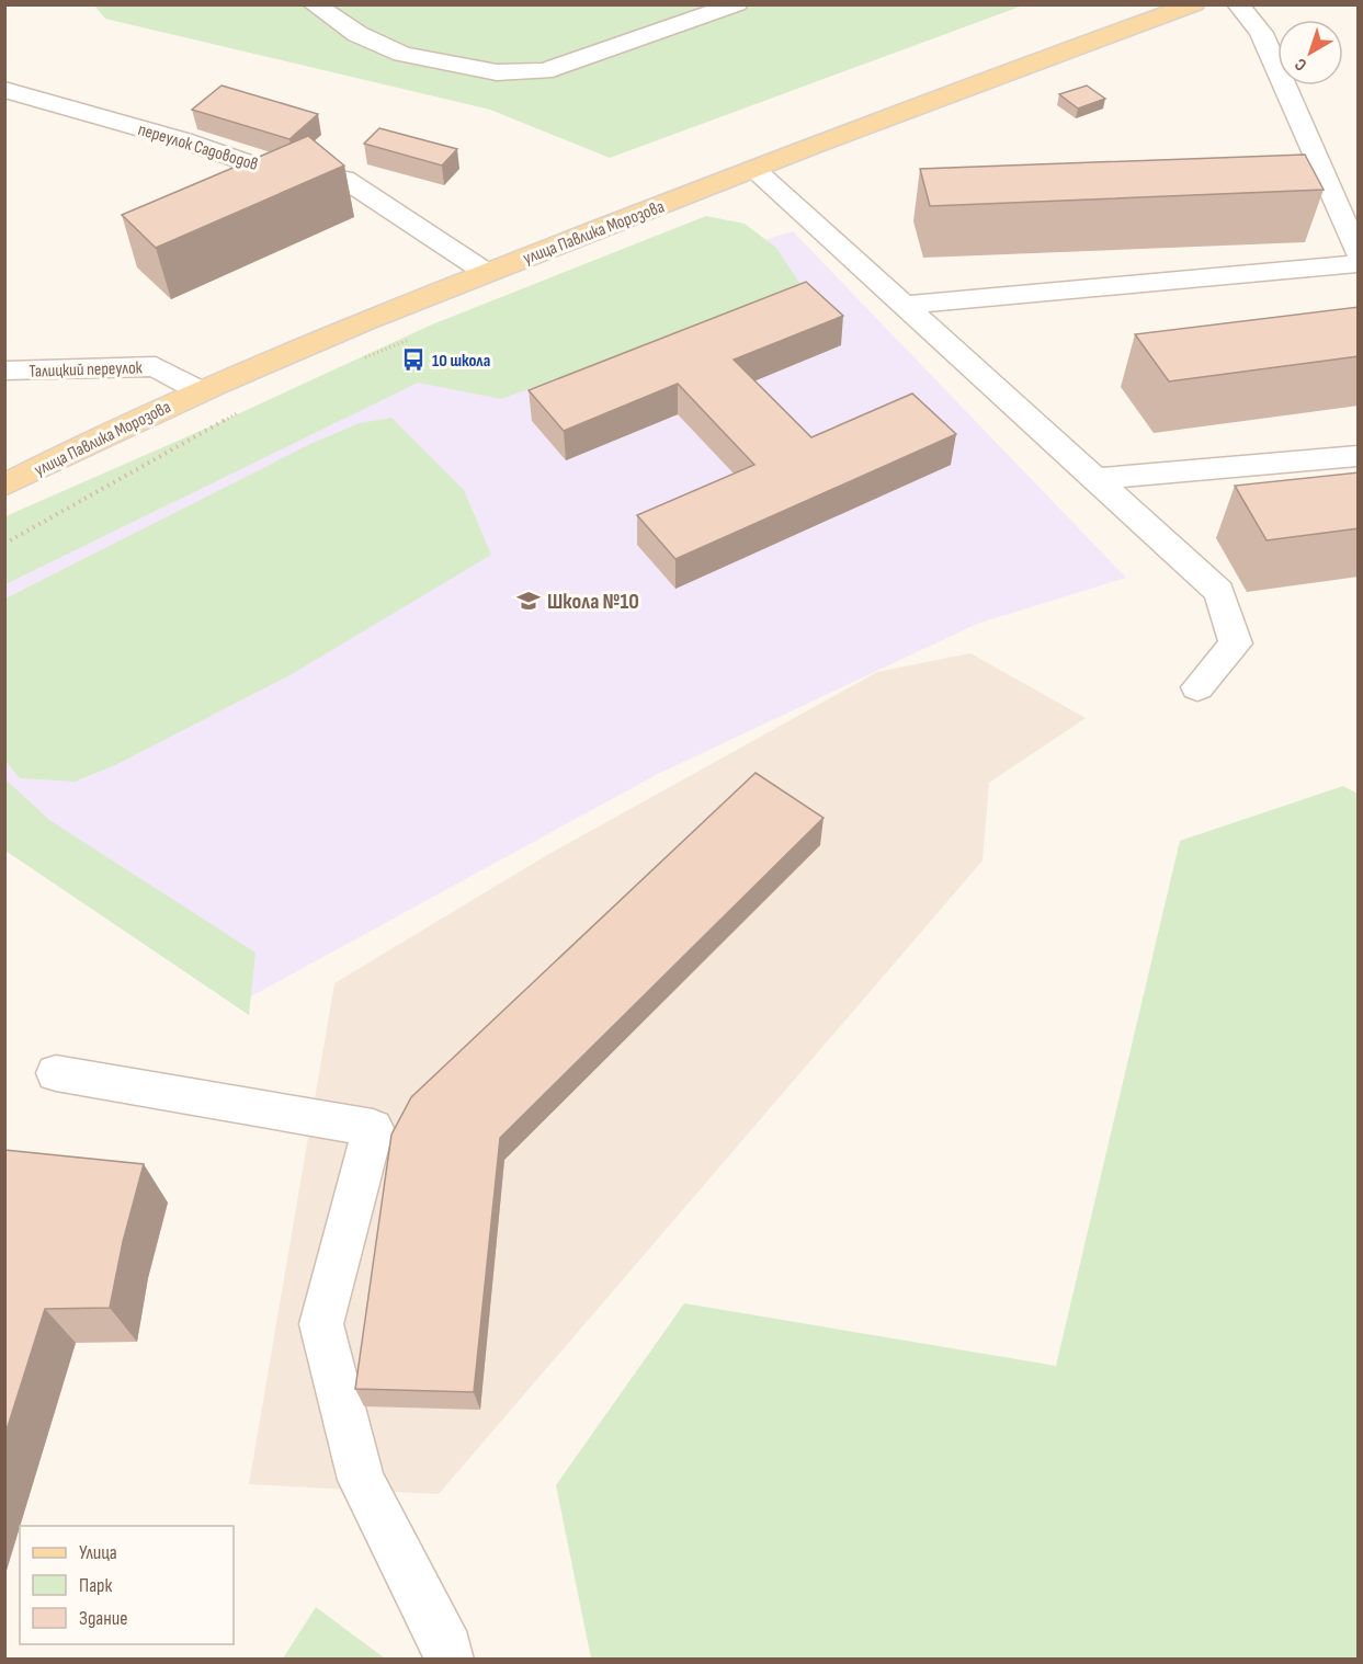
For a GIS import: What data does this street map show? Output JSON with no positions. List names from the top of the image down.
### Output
{
  "streets": {
    "main road": ["улица Павлика Морозова"],
    "street": ["переулок Садоводов", "Талицкий переулок"]
  },
  "crossings": [
    ["переулок Садоводов", "улица Павлика Морозова"],
    ["улица Павлика Морозова", "Талицкий переулок"]
  ],
  "places": {
    "bus stop": ["10 школа"],
    "school or university": ["Школа №10"]
  },
  "legend": ["Улица", "Парк", "Здание"],
  "north": "bottom left"
}
